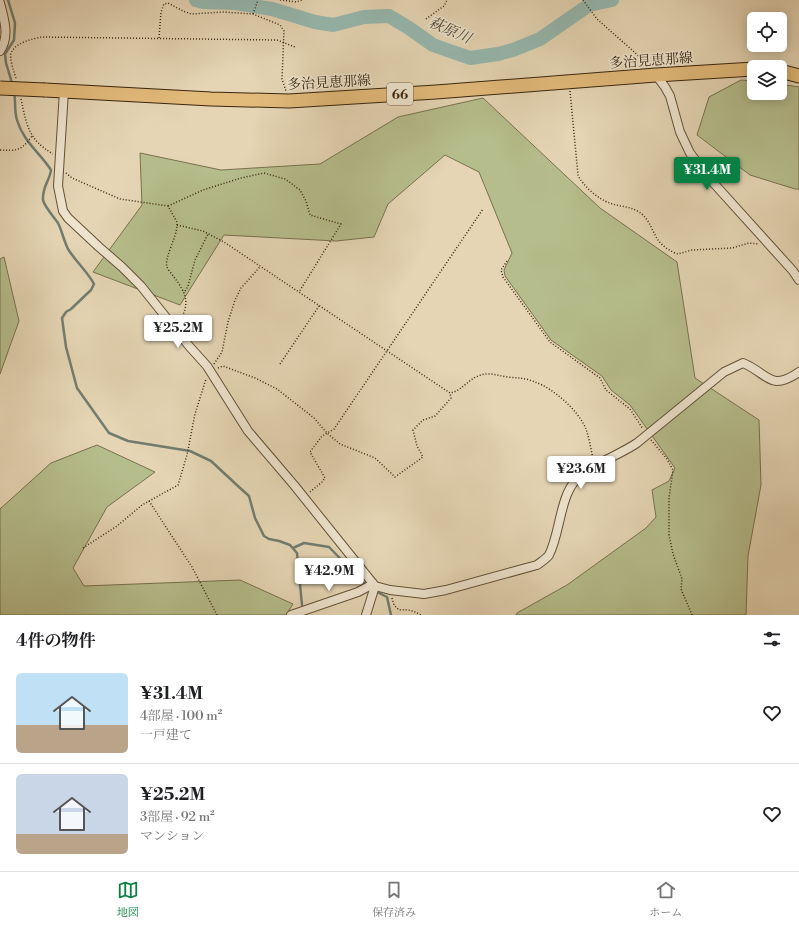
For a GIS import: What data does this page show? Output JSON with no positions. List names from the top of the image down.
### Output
{
  "streets": {
    "main road": ["多治見恵那線", "66"]
  },
  "water": ["萩原川"],
  "page": {
    "price": [
      "¥31.4M",
      "¥25.2M",
      "¥23.6M",
      "¥42.9M"
    ],
    "heading": "4件の物件",
    "list": [
      {
        "name": "¥31.4M",
        "note": "4部屋 · 100 m² · 一戸建て"
      },
      {
        "name": "¥25.2M",
        "note": "3部屋 · 92 m² · マンション"
      }
    ],
    "tabs": ["地図", "保存済み", "ホーム"]
  }
}
